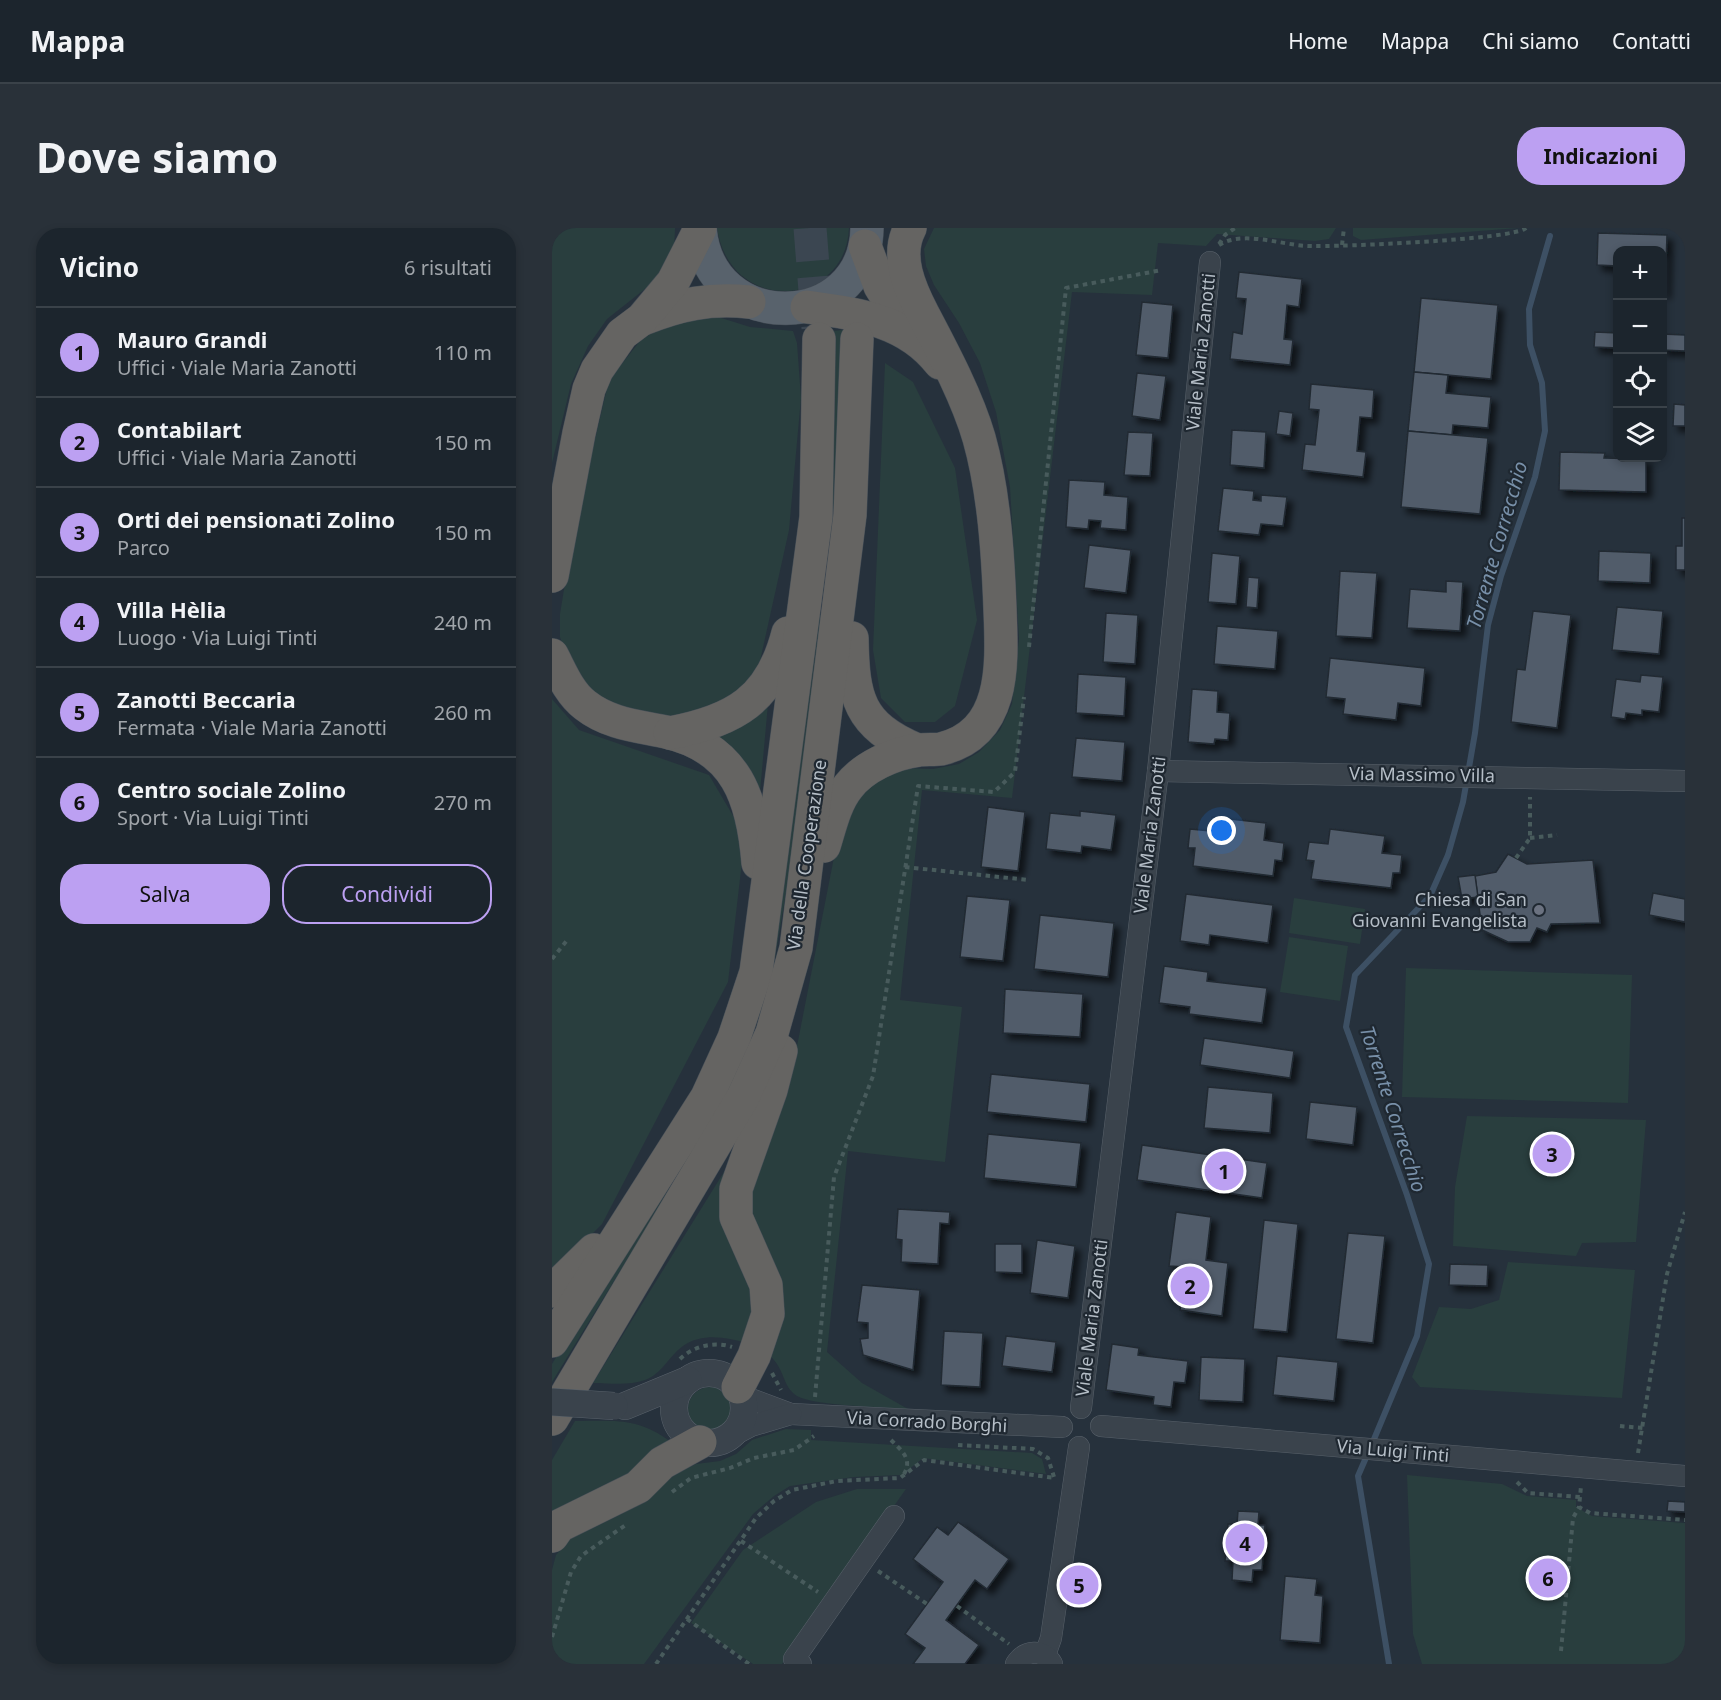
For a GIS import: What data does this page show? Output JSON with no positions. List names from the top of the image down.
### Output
{
  "streets": {
    "highway": ["Via della Cooperazione"],
    "street": [
      "Viale Maria Zanotti",
      "Via Massimo Villa",
      "Via Corrado Borghi",
      "Via Luigi Tinti"
    ]
  },
  "crossings": [
    ["Viale Maria Zanotti", "Via Massimo Villa"],
    ["Viale Maria Zanotti", "Via Corrado Borghi"],
    ["Viale Maria Zanotti", "Via Luigi Tinti"],
    ["Via Corrado Borghi", "Via Luigi Tinti"]
  ],
  "water": ["Torrente Correcchio"],
  "places": ["Chiesa di San Giovanni Evangelista"],
  "page": {
    "header": "Mappa",
    "nav": [
      "Home",
      "Mappa",
      "Chi siamo",
      "Contatti"
    ],
    "buttons": [
      "Indicazioni",
      ["Salva", "Condividi"]
    ],
    "title": "Dove siamo",
    "heading": ["Vicino", "6 risultati"],
    "map_buttons": ["+", "−"],
    "list": [
      {
        "mark": "1",
        "name": "Mauro Grandi",
        "note": "Uffici · Viale Maria Zanotti",
        "value": "110 m"
      },
      {
        "mark": "2",
        "name": "Contabilart",
        "note": "Uffici · Viale Maria Zanotti",
        "value": "150 m"
      },
      {
        "mark": "3",
        "name": "Orti dei pensionati Zolino",
        "note": "Parco",
        "value": "150 m"
      },
      {
        "mark": "4",
        "name": "Villa Hèlia",
        "note": "Luogo · Via Luigi Tinti",
        "value": "240 m"
      },
      {
        "mark": "5",
        "name": "Zanotti Beccaria",
        "note": "Fermata · Viale Maria Zanotti",
        "value": "260 m"
      },
      {
        "mark": "6",
        "name": "Centro sociale Zolino",
        "note": "Sport · Via Luigi Tinti",
        "value": "270 m"
      }
    ],
    "pins": [
      "3",
      "1",
      "2",
      "4",
      "6",
      "5"
    ]
  }
}
